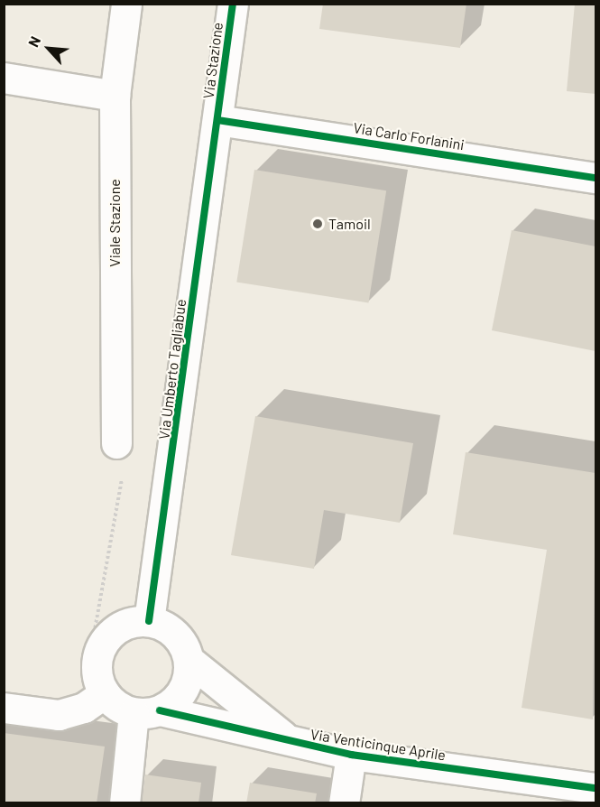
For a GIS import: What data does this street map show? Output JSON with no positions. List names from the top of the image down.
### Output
{
  "streets": {
    "street": [
      "Via Stazione",
      "Via Carlo Forlanini",
      "Viale Stazione",
      "Via Umberto Tagliabue",
      "Via Venticinque Aprile"
    ]
  },
  "crossings": [
    ["Via Stazione", "Via Carlo Forlanini"],
    ["Via Stazione", "Via Umberto Tagliabue"],
    ["Via Carlo Forlanini", "Via Umberto Tagliabue"],
    ["Via Umberto Tagliabue", "Via Venticinque Aprile"]
  ],
  "places": ["Tamoil"],
  "north": "top left"
}
